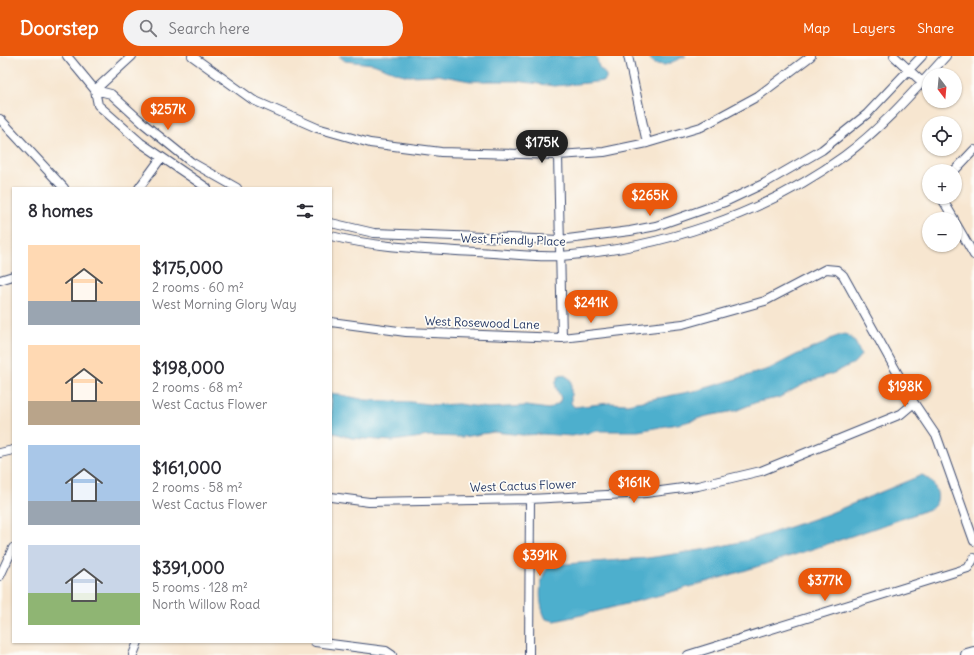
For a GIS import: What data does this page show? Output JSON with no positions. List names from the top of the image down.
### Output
{
  "streets": {
    "street": ["West Friendly Place", "West Rosewood Lane", "West Cactus Flower"]
  },
  "crossings": [
    ["West Rosewood Lane", "West Cactus Flower"]
  ],
  "north": "bottom",
  "page": {
    "header": "Doorstep",
    "search": "Search here",
    "nav": ["Map", "Layers", "Share"],
    "map_buttons": ["+", "−"],
    "price": [
      "$257K",
      "$175K",
      "$265K",
      "$241K",
      "$198K",
      "$161K",
      "$391K",
      "$377K"
    ],
    "heading": "8 homes",
    "list": [
      {
        "name": "$175,000",
        "note": "2 rooms · 60 m² · West Morning Glory Way"
      },
      {
        "name": "$198,000",
        "note": "2 rooms · 68 m² · West Cactus Flower"
      },
      {
        "name": "$161,000",
        "note": "2 rooms · 58 m² · West Cactus Flower"
      },
      {
        "name": "$391,000",
        "note": "5 rooms · 128 m² · North Willow Road"
      }
    ]
  }
}
